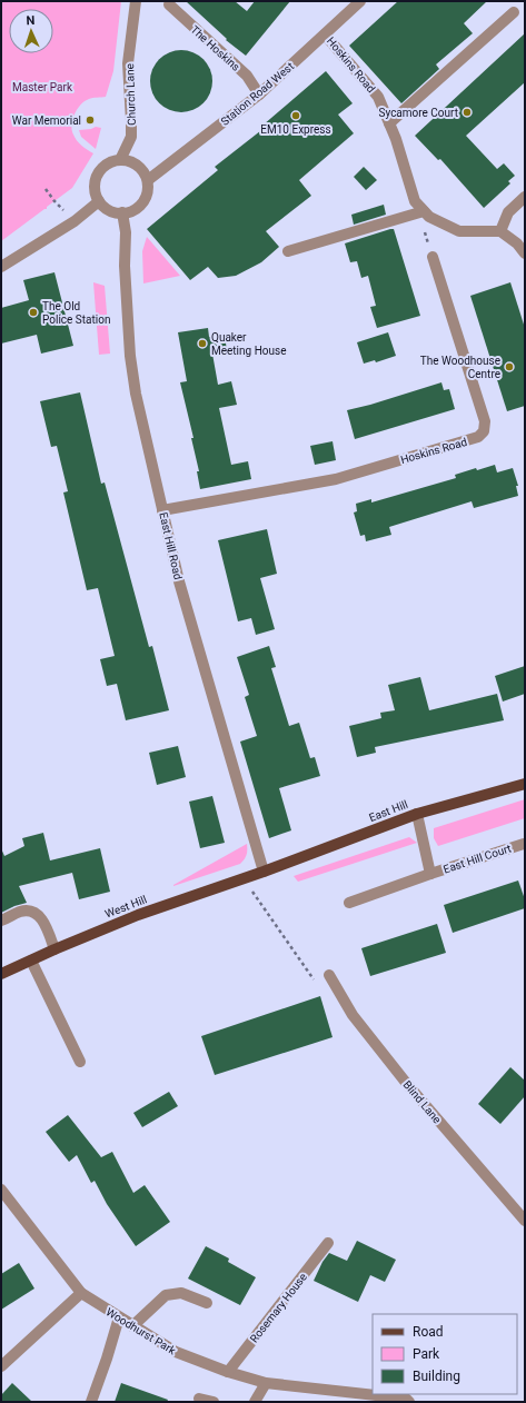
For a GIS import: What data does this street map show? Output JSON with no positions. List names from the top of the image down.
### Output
{
  "streets": {
    "main road": ["East Hill", "West Hill"],
    "street": [
      "The Hoskins",
      "Hoskins Road",
      "Station Road West",
      "Church Lane",
      "East Hill Road",
      "East Hill Court",
      "Blind Lane",
      "Rosemary House",
      "Woodhurst Park"
    ]
  },
  "crossings": [
    ["The Hoskins", "Station Road West"],
    ["Hoskins Road", "Station Road West"],
    ["Hoskins Road", "East Hill Road"],
    ["Station Road West", "Church Lane"],
    ["Station Road West", "East Hill Road"],
    ["Church Lane", "East Hill Road"],
    ["East Hill Road", "East Hill"],
    ["East Hill Road", "West Hill"],
    ["East Hill", "East Hill Court"],
    ["East Hill", "West Hill"],
    ["Rosemary House", "Woodhurst Park"]
  ],
  "parks": ["Master Park"],
  "places": [
    "Sycamore Court",
    "EM10 Express",
    "War Memorial",
    "The Old Police Station",
    "Quaker Meeting House",
    "The Woodhouse Centre"
  ],
  "legend": ["Road", "Park", "Building"],
  "north": "top"
}
